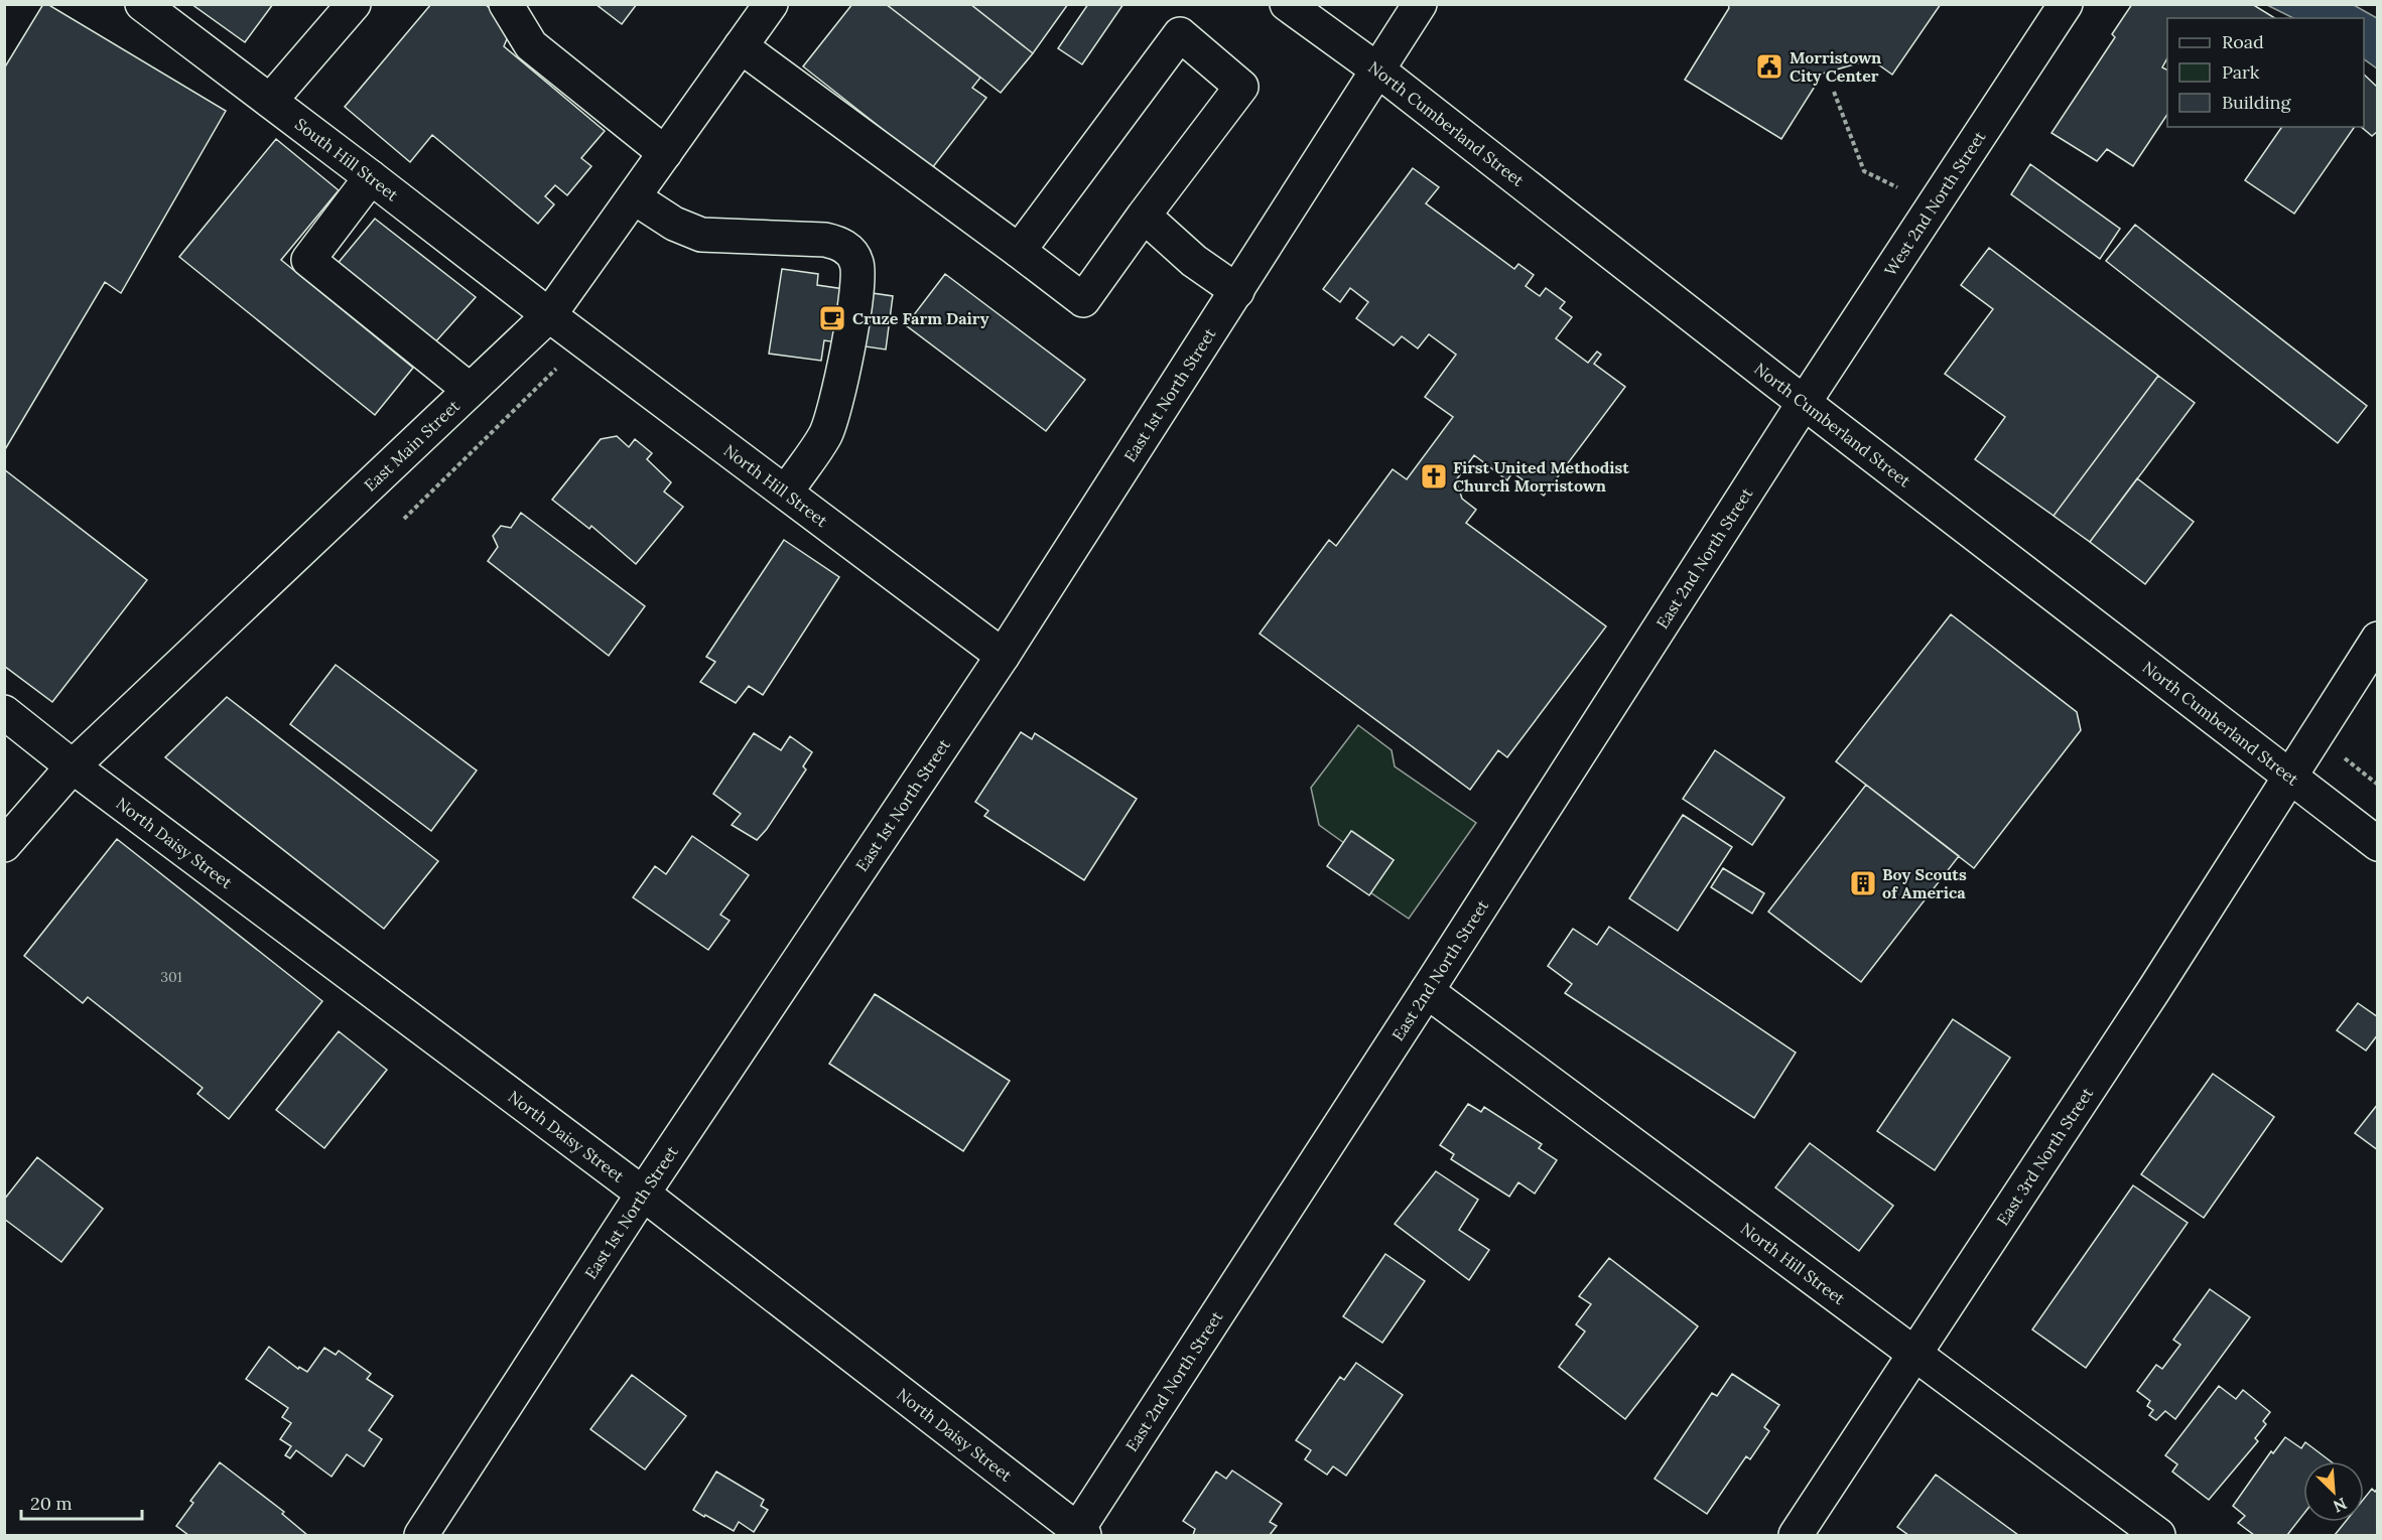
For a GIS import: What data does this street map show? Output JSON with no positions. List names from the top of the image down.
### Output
{
  "streets": {
    "street": [
      "North Cumberland Street",
      "South Hill Street",
      "West 2nd North Street",
      "East 1st North Street",
      "East Main Street",
      "North Hill Street",
      "East 2nd North Street",
      "North Daisy Street",
      "East 3rd North Street"
    ]
  },
  "crossings": [
    ["North Cumberland Street", "West 2nd North Street"],
    ["North Cumberland Street", "East 1st North Street"],
    ["North Cumberland Street", "East 2nd North Street"],
    ["North Cumberland Street", "East 3rd North Street"],
    ["South Hill Street", "East Main Street"],
    ["South Hill Street", "North Hill Street"],
    ["West 2nd North Street", "East 2nd North Street"],
    ["East 1st North Street", "North Hill Street"],
    ["East 1st North Street", "North Daisy Street"],
    ["East Main Street", "North Hill Street"],
    ["East Main Street", "North Daisy Street"],
    ["North Hill Street", "East 2nd North Street"],
    ["North Hill Street", "East 3rd North Street"],
    ["East 2nd North Street", "North Daisy Street"]
  ],
  "places": {
    "public building": ["Morristown City Center"],
    "cafe": ["Cruze Farm Dairy"],
    "church": ["First United Methodist Church Morristown"],
    "building": ["Boy Scouts of America"]
  },
  "house_numbers": ["301"],
  "legend": ["Road", "Park", "Building"],
  "scale_bar": "20 m",
  "north": "bottom right"
}
